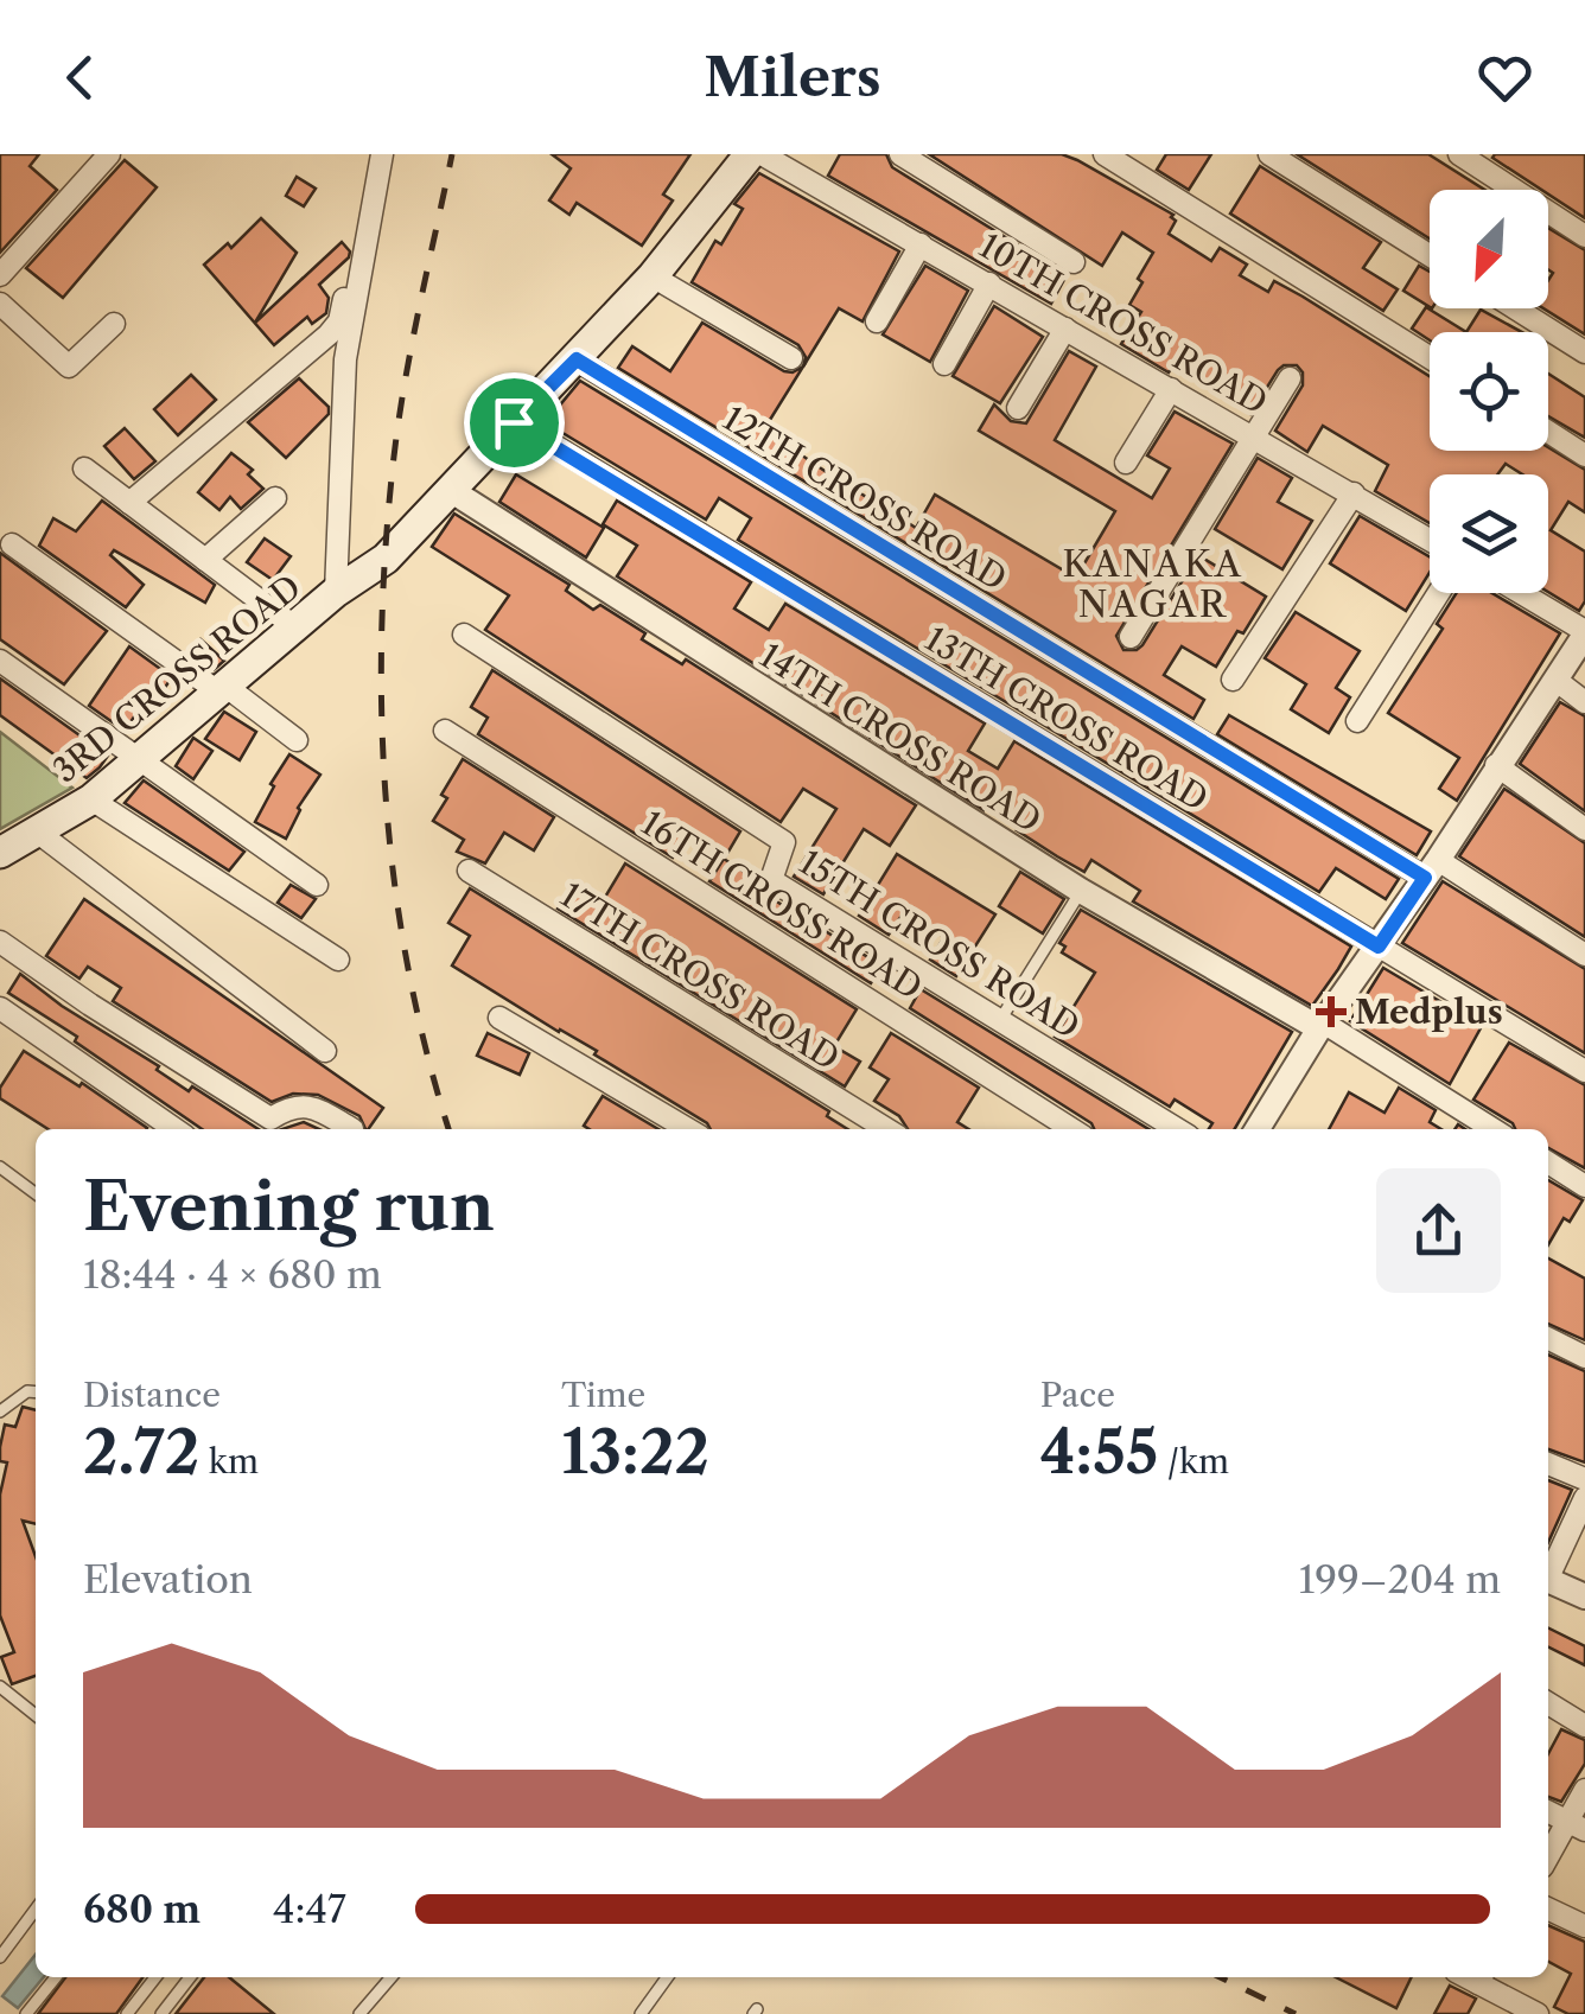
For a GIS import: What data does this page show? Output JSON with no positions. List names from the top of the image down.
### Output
{
  "streets": {
    "main road": ["3RD CROSS ROAD"],
    "street": [
      "10TH CROSS ROAD",
      "12TH CROSS ROAD",
      "13TH CROSS ROAD",
      "14TH CROSS ROAD",
      "16TH CROSS ROAD",
      "15TH CROSS ROAD",
      "17TH CROSS ROAD"
    ]
  },
  "crossings": [
    ["12TH CROSS ROAD", "3RD CROSS ROAD"],
    ["3RD CROSS ROAD", "13TH CROSS ROAD"],
    ["3RD CROSS ROAD", "14TH CROSS ROAD"]
  ],
  "districts": ["KANAKA NAGAR"],
  "places": {
    "health": ["Medplus"]
  },
  "north": "bottom left",
  "page": {
    "header": "Milers",
    "heading": ["Evening run", "18:44 · 4 × 680 m"],
    "stats": [
      ["Distance", "2.72 km"],
      ["Time", "13:22"],
      ["Pace", "4:55 /km"]
    ],
    "chart": ["Elevation", "199–204 m"],
    "list": [
      {
        "name": "680 m",
        "note": "4:47"
      }
    ]
  }
}
